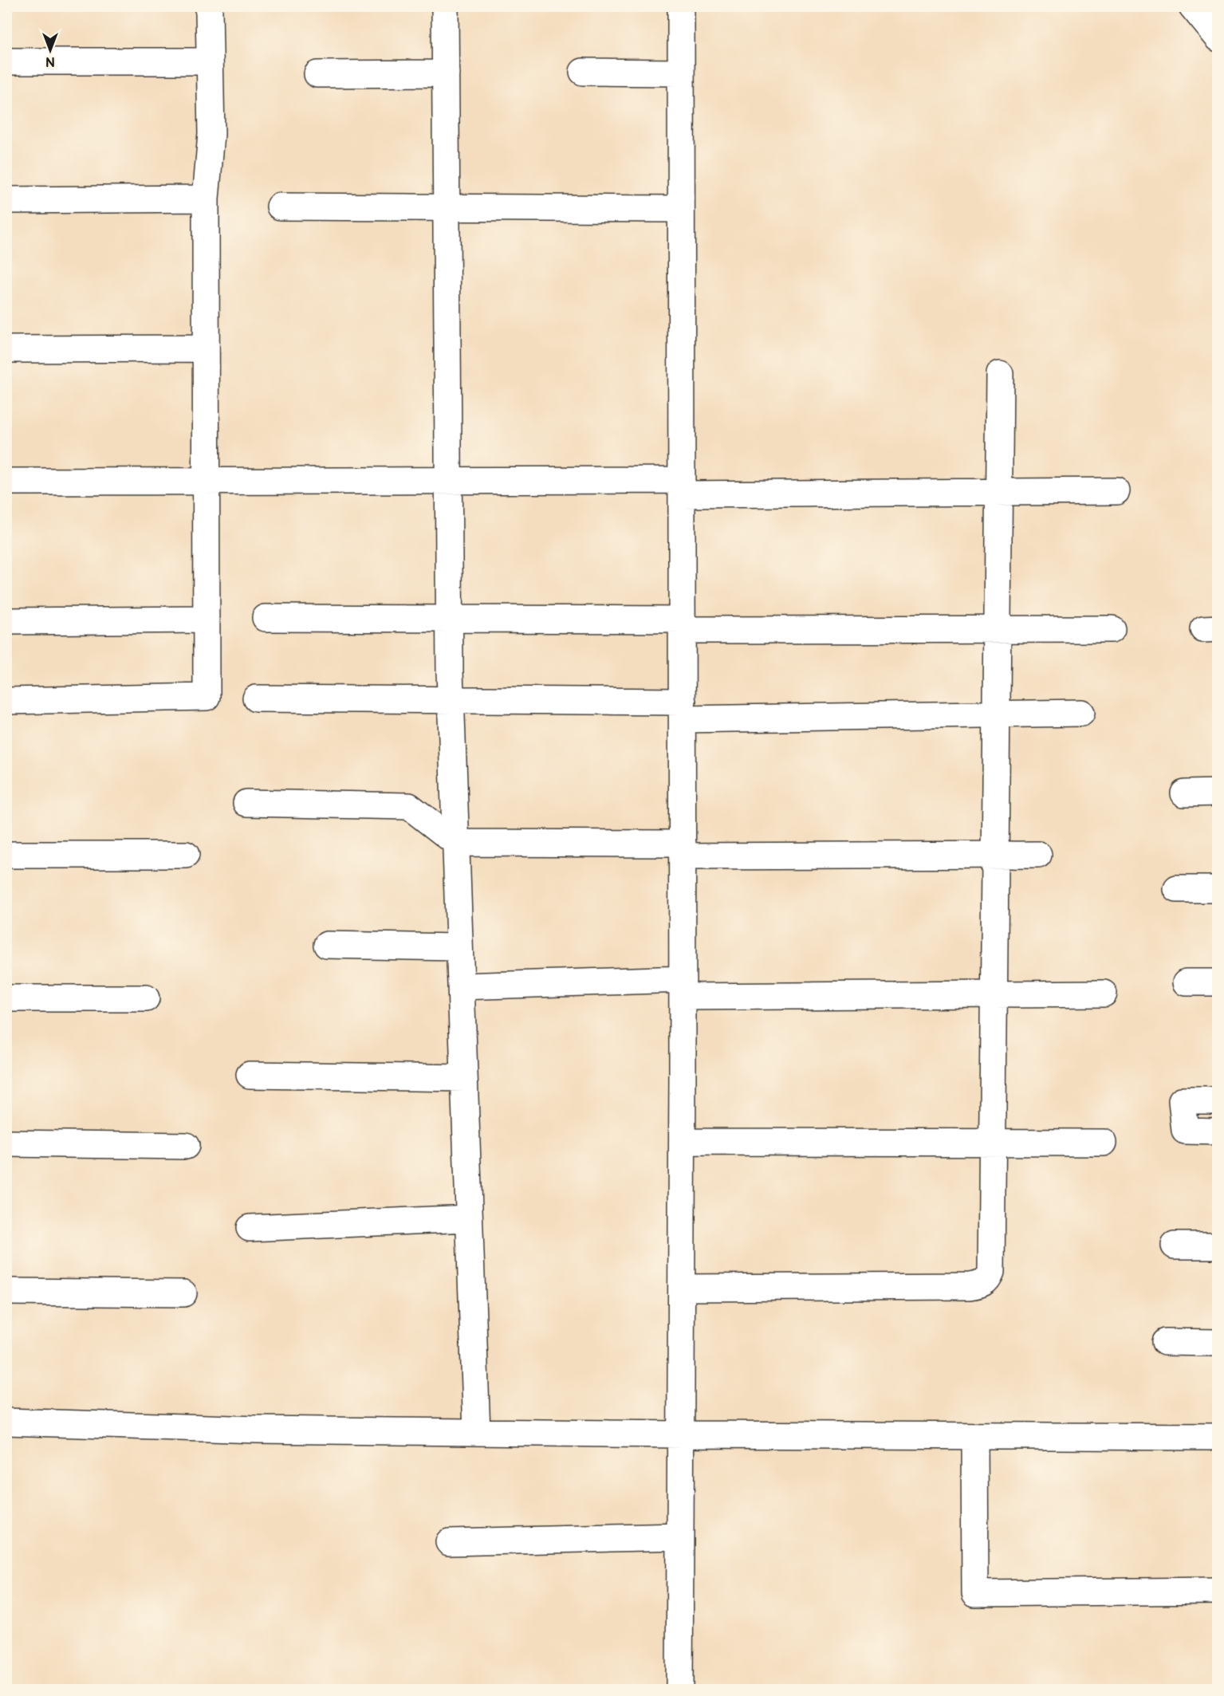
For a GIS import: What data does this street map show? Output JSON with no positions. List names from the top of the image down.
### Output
{
  "north": "bottom"
}
